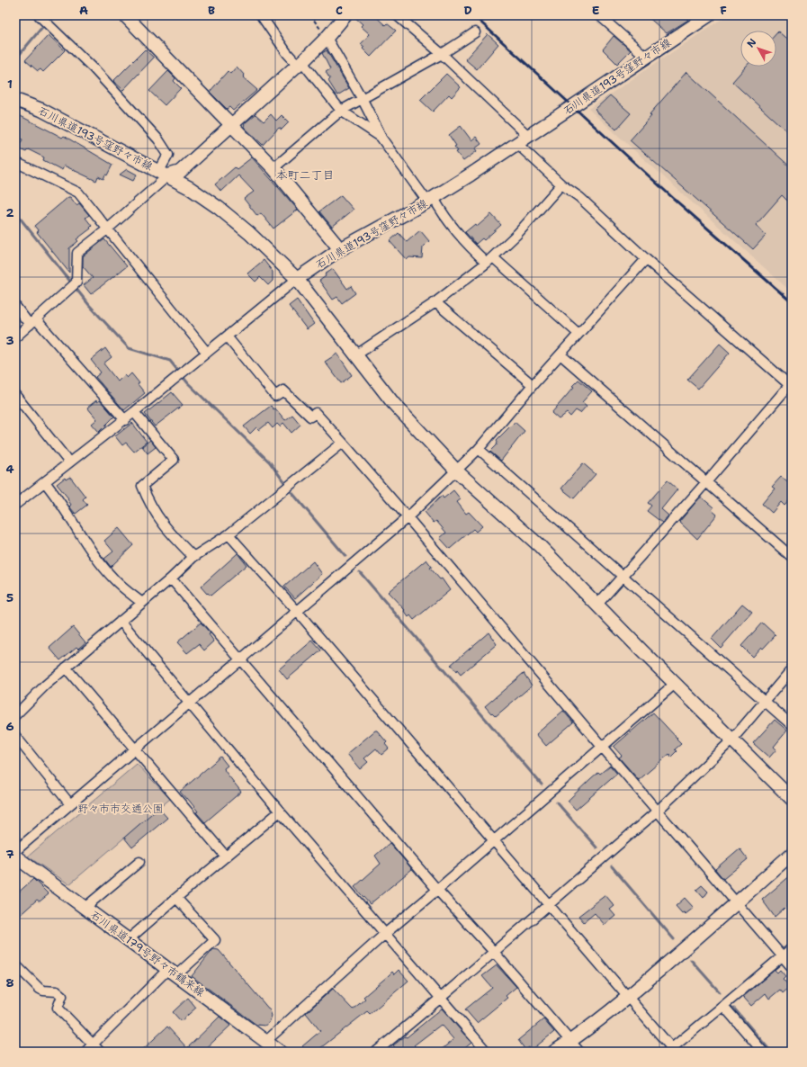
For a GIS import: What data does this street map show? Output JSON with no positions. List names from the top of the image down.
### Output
{
  "streets": {
    "street": ["石川県道193号窪野々市線", "石川県道179号野々市鶴来線"]
  },
  "districts": ["本町二丁目"],
  "parks": ["野々市市交通公園"],
  "north": "top left",
  "grid": {
    "columns": [
      "A",
      "B",
      "C",
      "D",
      "E",
      "F"
    ],
    "rows": [
      "1",
      "2",
      "3",
      "4",
      "5",
      "6",
      "7",
      "8"
    ]
  }
}
